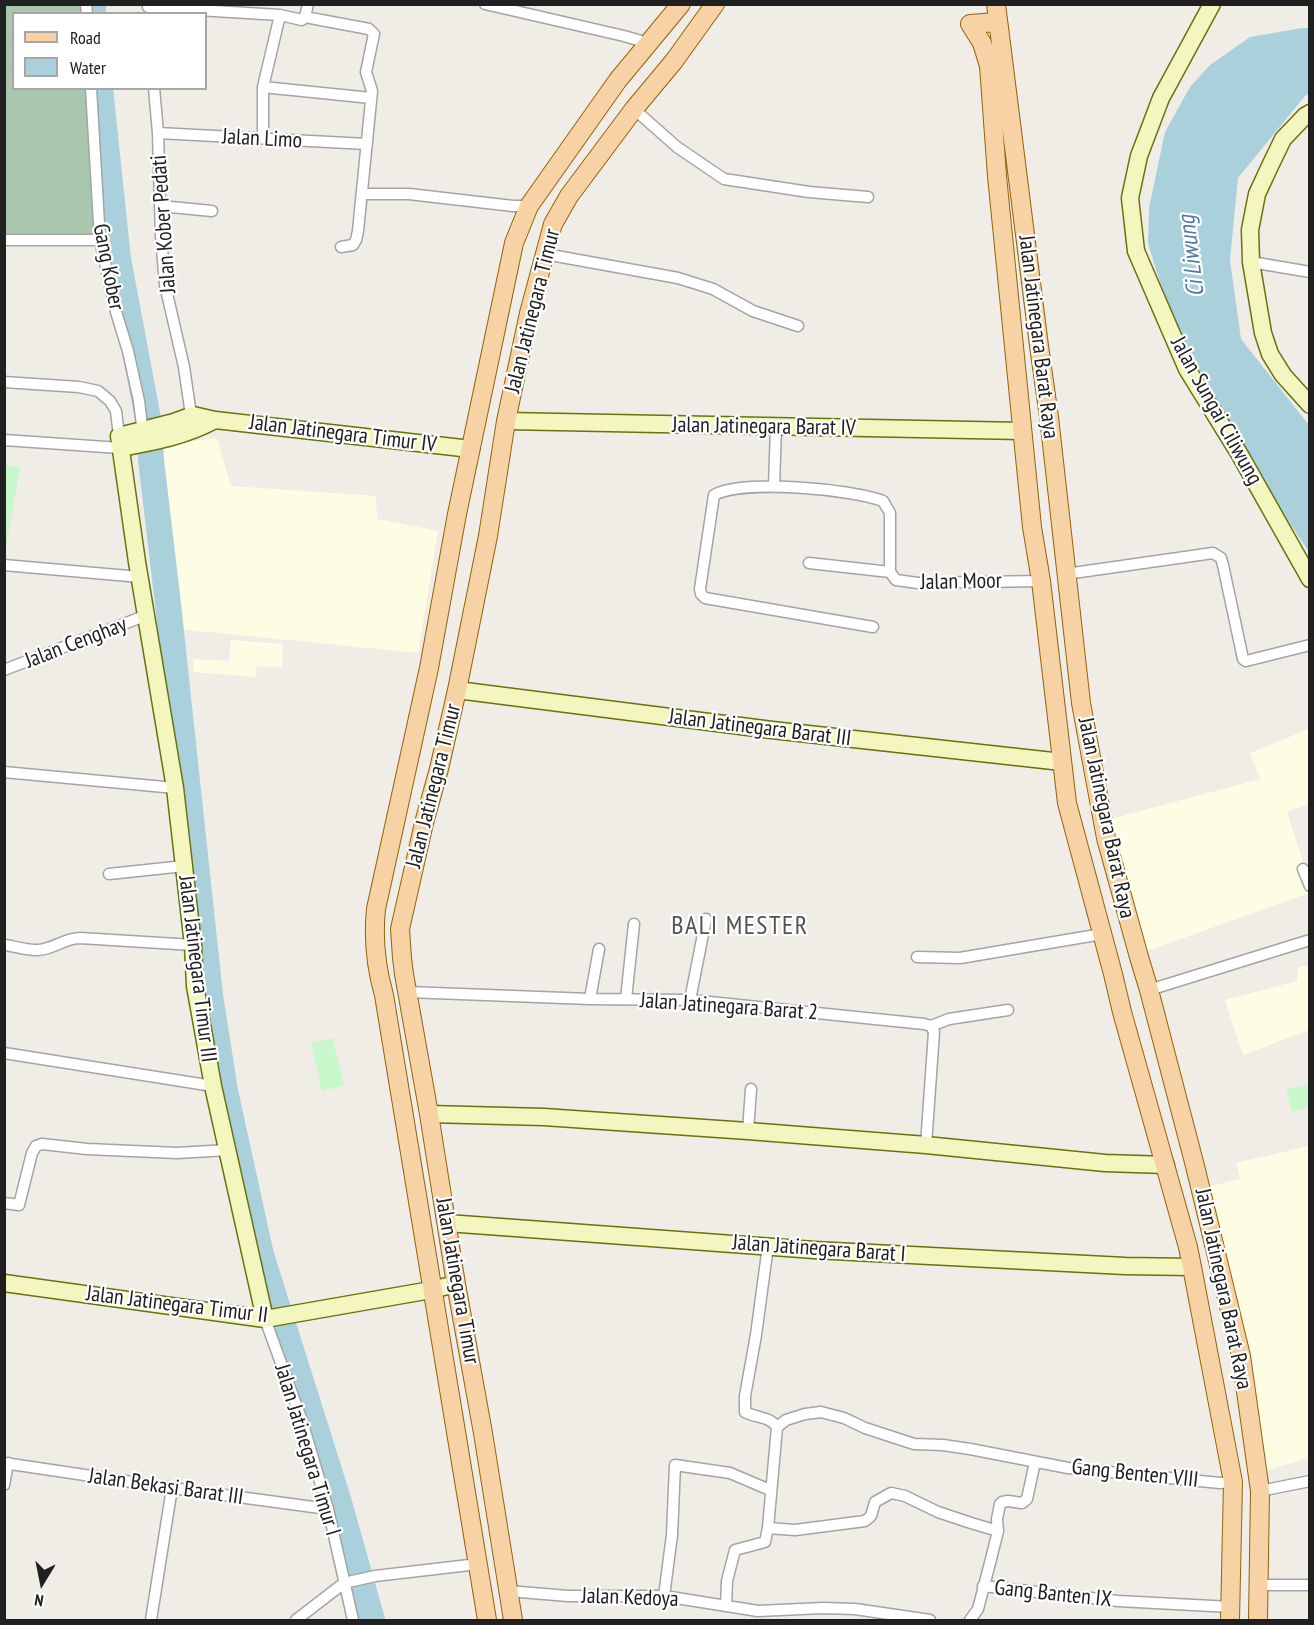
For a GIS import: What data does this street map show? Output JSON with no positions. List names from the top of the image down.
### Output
{
  "streets": {
    "main road": ["Jalan Jatinegara Timur", "Jalan Jatinegara Barat Raya"],
    "street": [
      "Jalan Limo",
      "Jalan Kober Pedati",
      "Gang Kober",
      "Jalan Sungai Ciliwung",
      "Jalan Jatinegara Barat IV",
      "Jalan Jatinegara Timur IV",
      "Jalan Moor",
      "Jalan Cenghay",
      "Jalan Jatinegara Barat III",
      "Jalan Jatinegara Timur III",
      "Jalan Jatinegara Barat 2",
      "Jalan Jatinegara Barat I",
      "Jalan Jatinegara Timur II",
      "Jalan Jatinegara Timur I",
      "Gang Benten VIII",
      "Jalan Bekasi Barat III",
      "Gang Banten IX",
      "Jalan Kedoya"
    ]
  },
  "crossings": [
    ["Jalan Limo", "Jalan Kober Pedati"],
    ["Jalan Kober Pedati", "Jalan Jatinegara Timur IV"],
    ["Gang Kober", "Jalan Jatinegara Timur IV"],
    ["Jalan Jatinegara Timur", "Jalan Jatinegara Barat IV"],
    ["Jalan Jatinegara Timur", "Jalan Jatinegara Timur IV"],
    ["Jalan Jatinegara Timur", "Jalan Jatinegara Barat III"],
    ["Jalan Jatinegara Timur", "Jalan Jatinegara Barat 2"],
    ["Jalan Jatinegara Timur", "Jalan Jatinegara Barat I"],
    ["Jalan Jatinegara Timur", "Jalan Jatinegara Timur II"],
    ["Jalan Jatinegara Timur", "Jalan Kedoya"],
    ["Jalan Jatinegara Barat Raya", "Jalan Jatinegara Barat IV"],
    ["Jalan Jatinegara Barat Raya", "Jalan Moor"],
    ["Jalan Jatinegara Barat Raya", "Jalan Jatinegara Barat III"],
    ["Jalan Jatinegara Barat Raya", "Jalan Jatinegara Barat I"],
    ["Jalan Jatinegara Barat Raya", "Gang Benten VIII"],
    ["Jalan Jatinegara Barat Raya", "Gang Banten IX"],
    ["Jalan Cenghay", "Jalan Jatinegara Timur III"],
    ["Jalan Jatinegara Timur III", "Jalan Jatinegara Timur II"],
    ["Jalan Jatinegara Timur III", "Jalan Jatinegara Timur I"],
    ["Jalan Jatinegara Timur II", "Jalan Jatinegara Timur I"],
    ["Jalan Jatinegara Timur I", "Jalan Bekasi Barat III"]
  ],
  "districts": ["BALI MESTER"],
  "water": ["Ci Liwung"],
  "legend": ["Road", "Water"],
  "north": "bottom"
}
